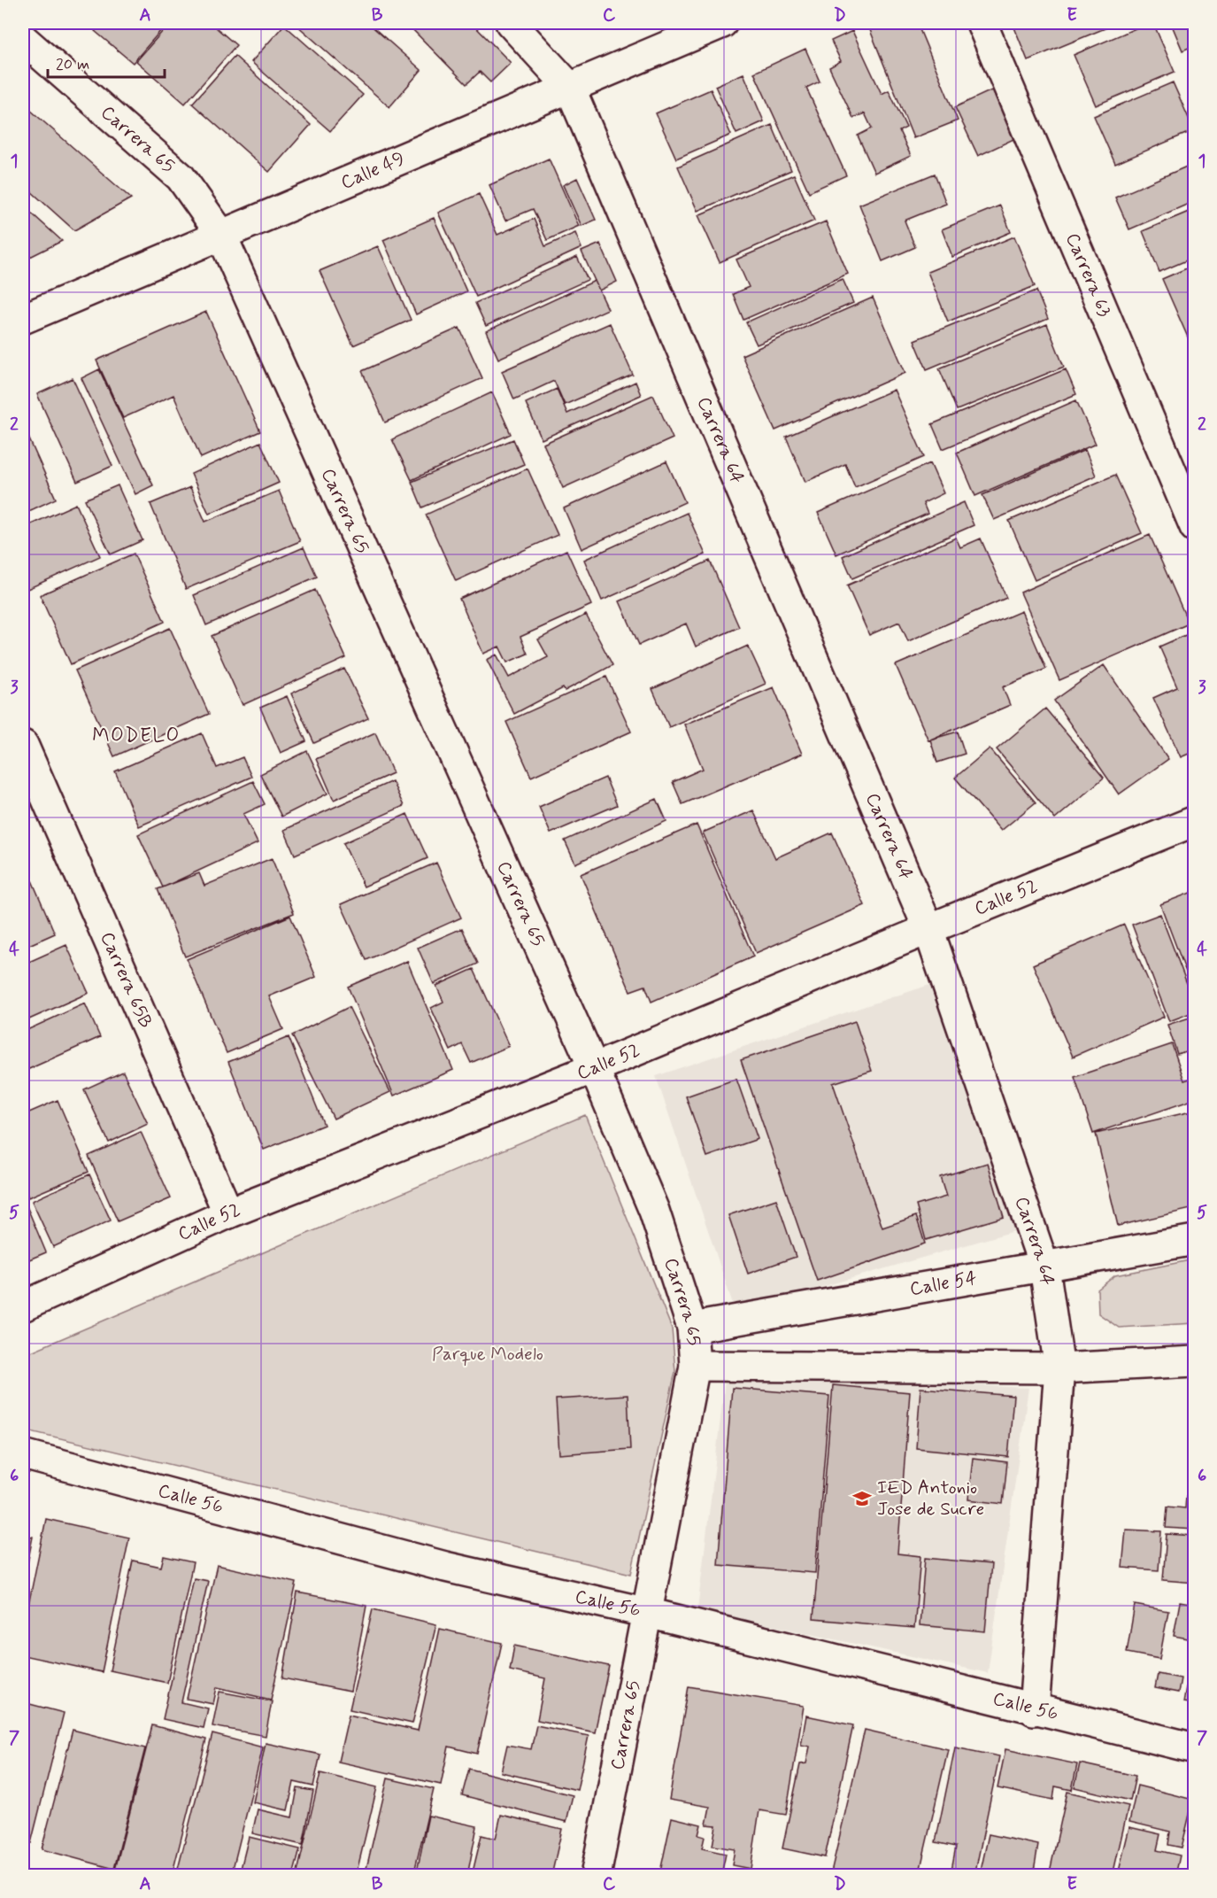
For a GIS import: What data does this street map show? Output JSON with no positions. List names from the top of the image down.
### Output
{
  "streets": {
    "street": [
      "Carrera 65",
      "Calle 49",
      "Carrera 63",
      "Carrera 64",
      "Calle 52",
      "Carrera 65B",
      "Calle 54",
      "Calle 56"
    ]
  },
  "crossings": [
    ["Carrera 65", "Calle 49"],
    ["Carrera 65", "Calle 52"],
    ["Carrera 65", "Calle 54"],
    ["Carrera 65", "Calle 56"],
    ["Calle 49", "Carrera 64"],
    ["Carrera 64", "Calle 52"],
    ["Carrera 64", "Calle 54"],
    ["Carrera 64", "Calle 56"],
    ["Calle 52", "Carrera 65B"]
  ],
  "districts": ["MODELO"],
  "parks": ["Parque Modelo"],
  "places": {
    "school or university": ["IED Antonio Jose de Sucre"]
  },
  "scale_bar": "20 m",
  "grid": {
    "columns": [
      "A",
      "B",
      "C",
      "D",
      "E"
    ],
    "rows": [
      "1",
      "2",
      "3",
      "4",
      "5",
      "6",
      "7"
    ]
  }
}
